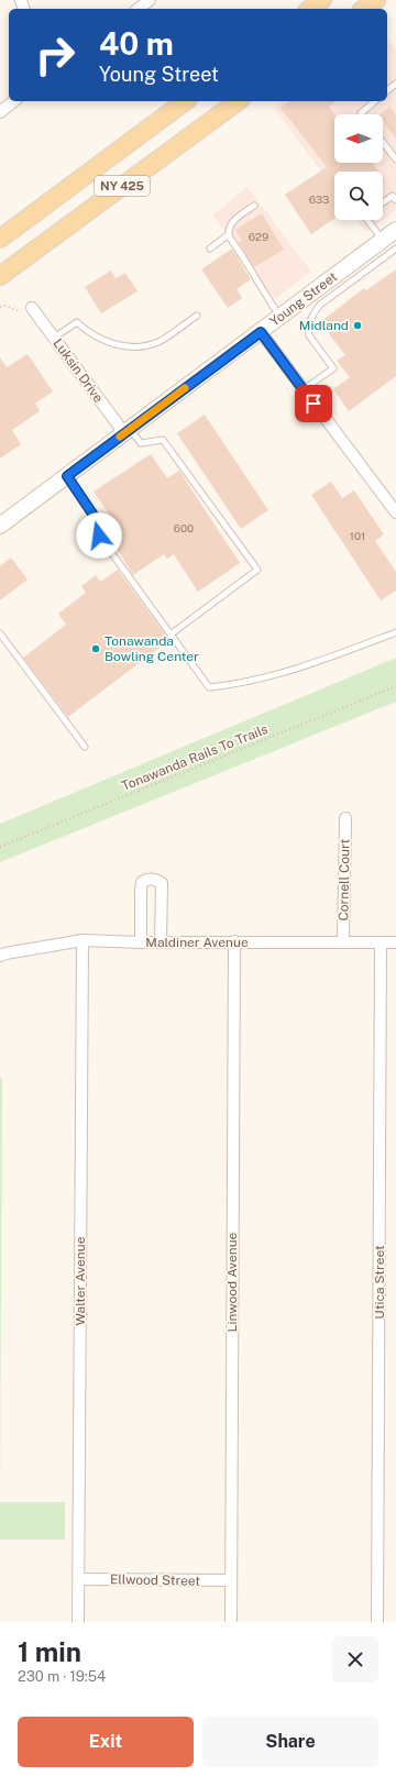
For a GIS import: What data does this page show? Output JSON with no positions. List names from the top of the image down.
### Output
{
  "streets": {
    "main road": ["NY 425"],
    "street": [
      "Young Street",
      "Luksin Drive",
      "Cornell Court",
      "Maldiner Avenue",
      "Walter Avenue",
      "Linwood Avenue",
      "Utica Street",
      "Ellwood Street"
    ],
    "path": ["Tonawanda Rails To Trails"]
  },
  "crossings": [
    ["Young Street", "Luksin Drive"],
    ["Cornell Court", "Maldiner Avenue"],
    ["Maldiner Avenue", "Walter Avenue"],
    ["Maldiner Avenue", "Linwood Avenue"],
    ["Maldiner Avenue", "Utica Street"],
    ["Walter Avenue", "Ellwood Street"],
    ["Linwood Avenue", "Ellwood Street"]
  ],
  "places": ["Midland", "Tonawanda Bowling Center"],
  "house_numbers": [
    "633",
    "629",
    "600",
    "101"
  ],
  "north": "left",
  "page": {
    "turn": ["40 m", "Young Street"],
    "heading": ["1 min", "230 m · 19:54"],
    "buttons": ["Exit", "Share"]
  }
}
